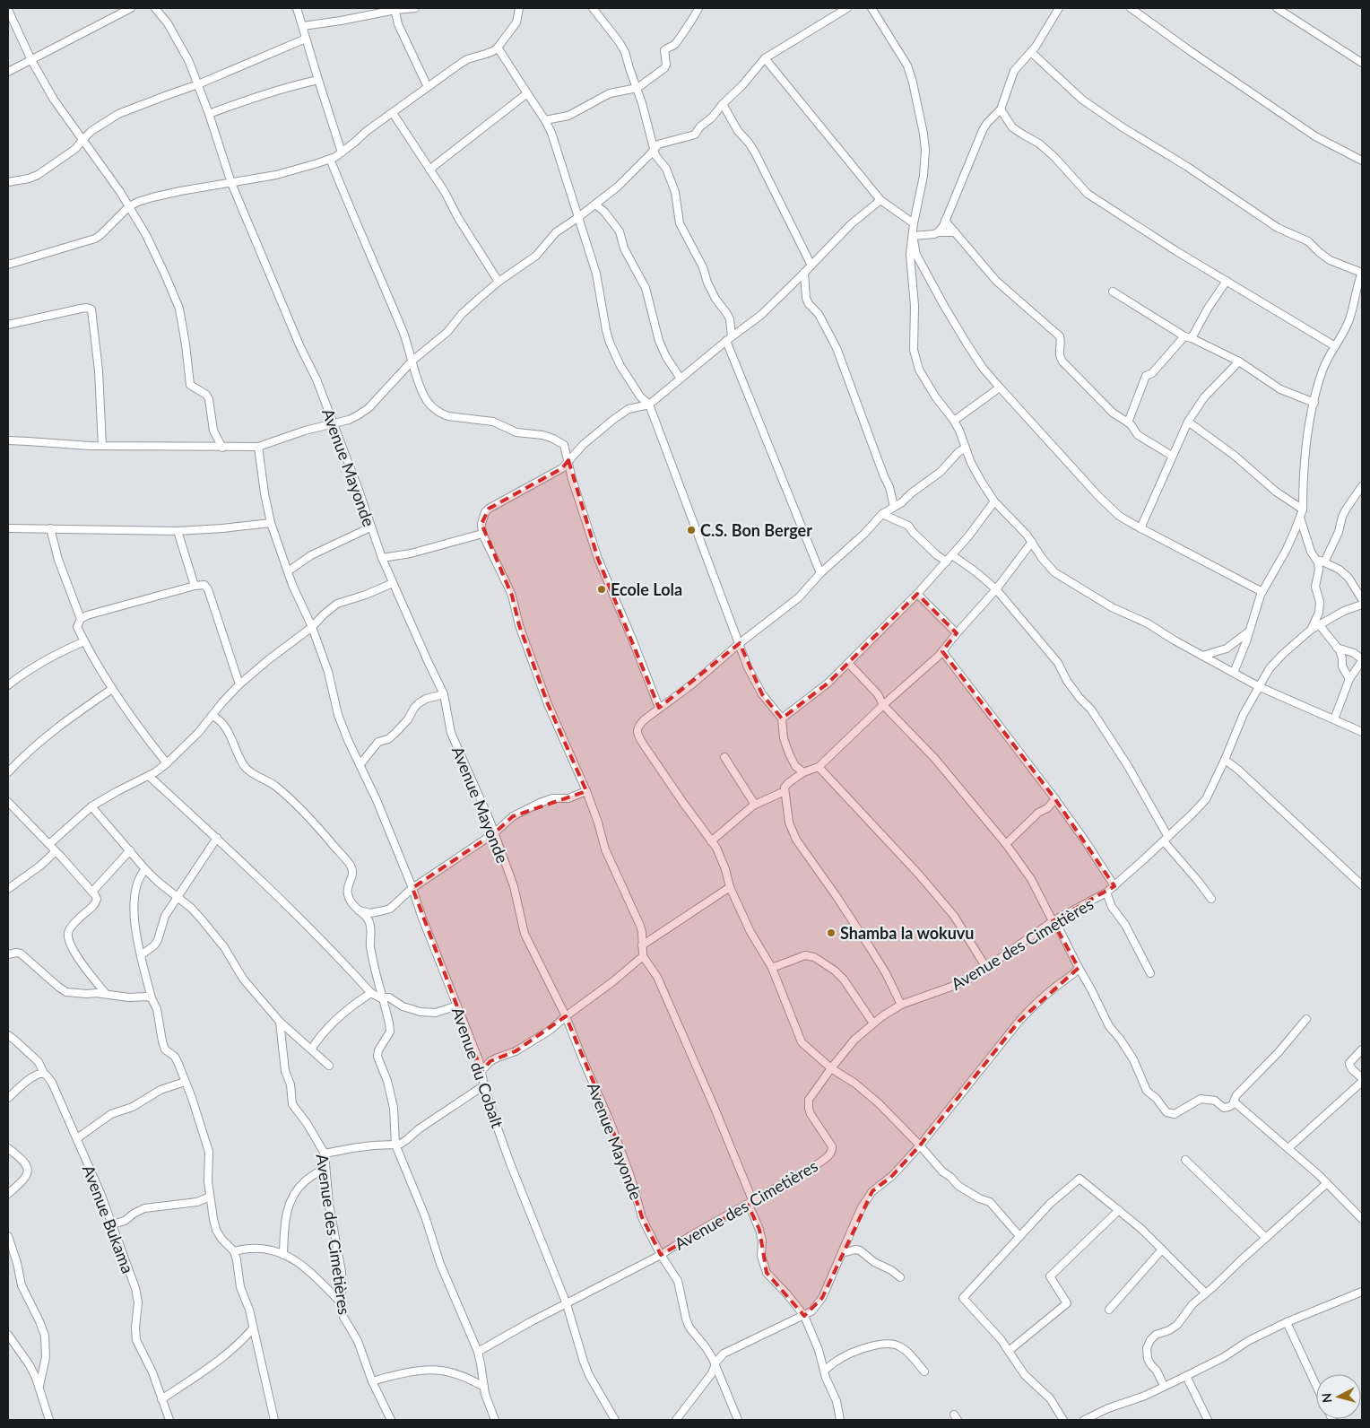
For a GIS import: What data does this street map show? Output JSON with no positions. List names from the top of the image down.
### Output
{
  "streets": {
    "street": [
      "Avenue Mayonde",
      "Avenue des Cimetières",
      "Avenue du Cobalt",
      "Avenue Bukama"
    ]
  },
  "crossings": [
    ["Avenue Mayonde", "Avenue des Cimetières"],
    ["Avenue des Cimetières", "Avenue du Cobalt"]
  ],
  "places": ["C.S. Bon Berger", "Ecole Lola", "Shamba la wokuvu"],
  "north": "left"
}
